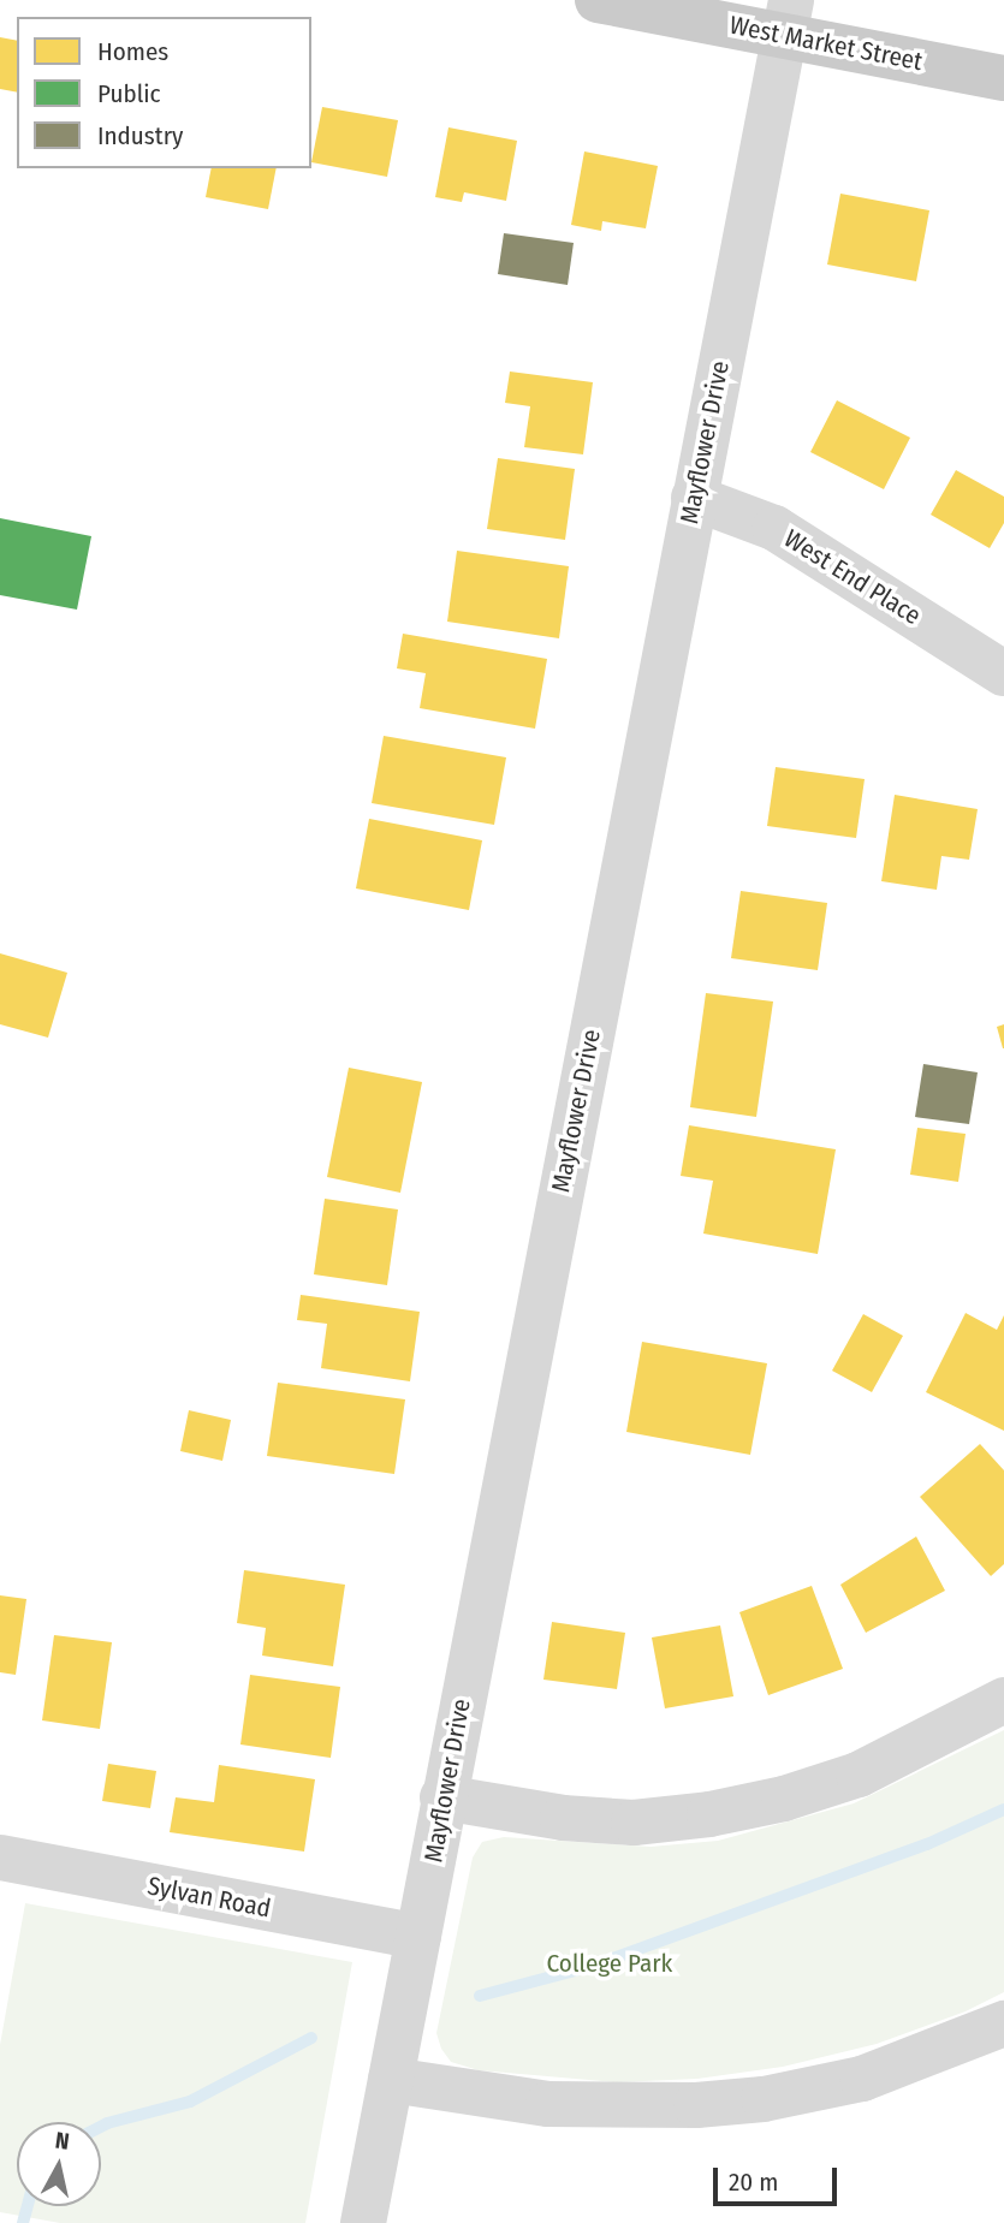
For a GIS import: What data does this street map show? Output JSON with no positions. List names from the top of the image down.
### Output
{
  "streets": {
    "main road": ["West Market Street"],
    "street": ["Mayflower Drive", "West End Place", "Sylvan Road"]
  },
  "crossings": [
    ["West Market Street", "Mayflower Drive"],
    ["Mayflower Drive", "West End Place"],
    ["Mayflower Drive", "Sylvan Road"]
  ],
  "parks": ["College Park"],
  "legend": ["Homes", "Public", "Industry"],
  "scale_bar": "20 m",
  "north": "top"
}
